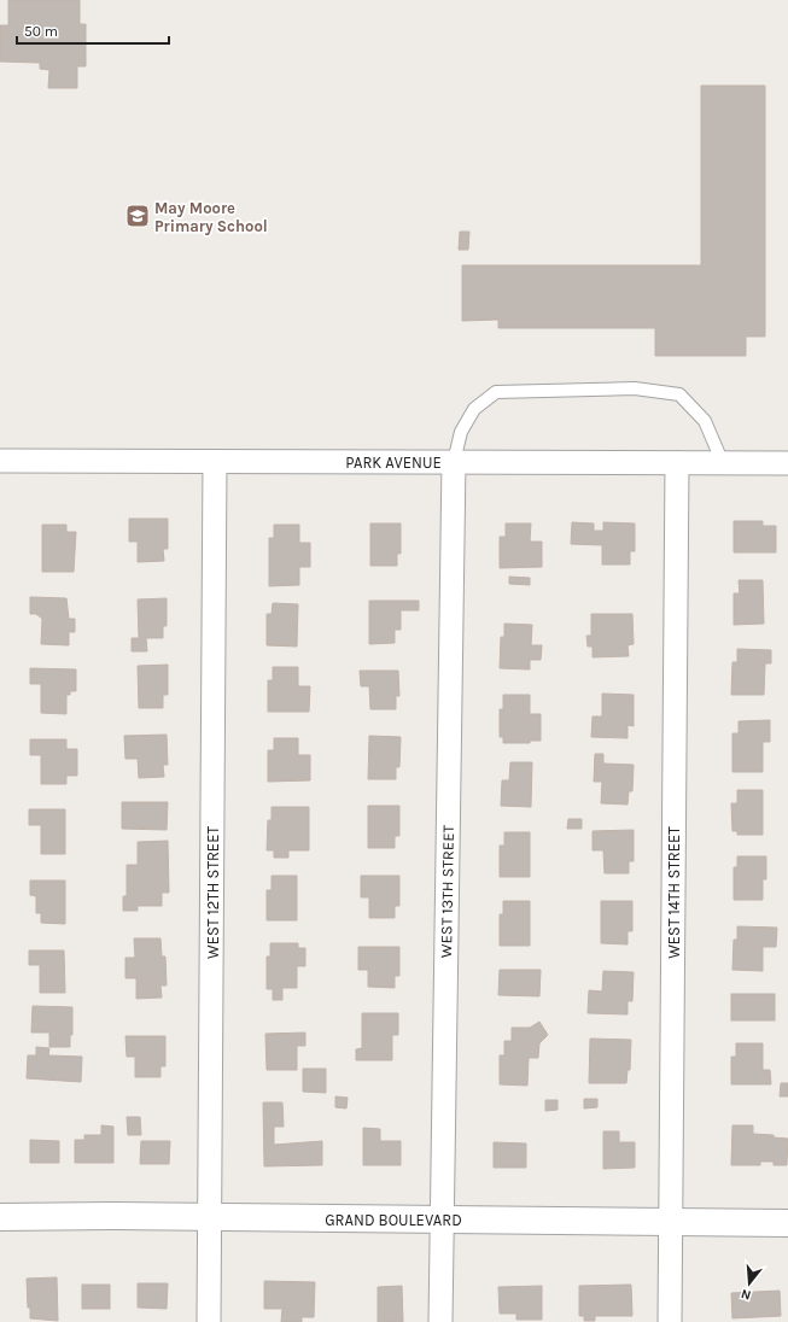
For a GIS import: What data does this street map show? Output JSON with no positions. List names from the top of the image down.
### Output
{
  "streets": {
    "street": [
      "PARK AVENUE",
      "WEST 13TH STREET",
      "WEST 12TH STREET",
      "WEST 14TH STREET",
      "GRAND BOULEVARD"
    ]
  },
  "crossings": [
    ["PARK AVENUE", "WEST 13TH STREET"],
    ["PARK AVENUE", "WEST 12TH STREET"],
    ["PARK AVENUE", "WEST 14TH STREET"],
    ["WEST 13TH STREET", "GRAND BOULEVARD"],
    ["WEST 12TH STREET", "GRAND BOULEVARD"],
    ["WEST 14TH STREET", "GRAND BOULEVARD"]
  ],
  "places": {
    "school or university": ["May Moore Primary School"]
  },
  "scale_bar": "50 m",
  "north": "bottom"
}
